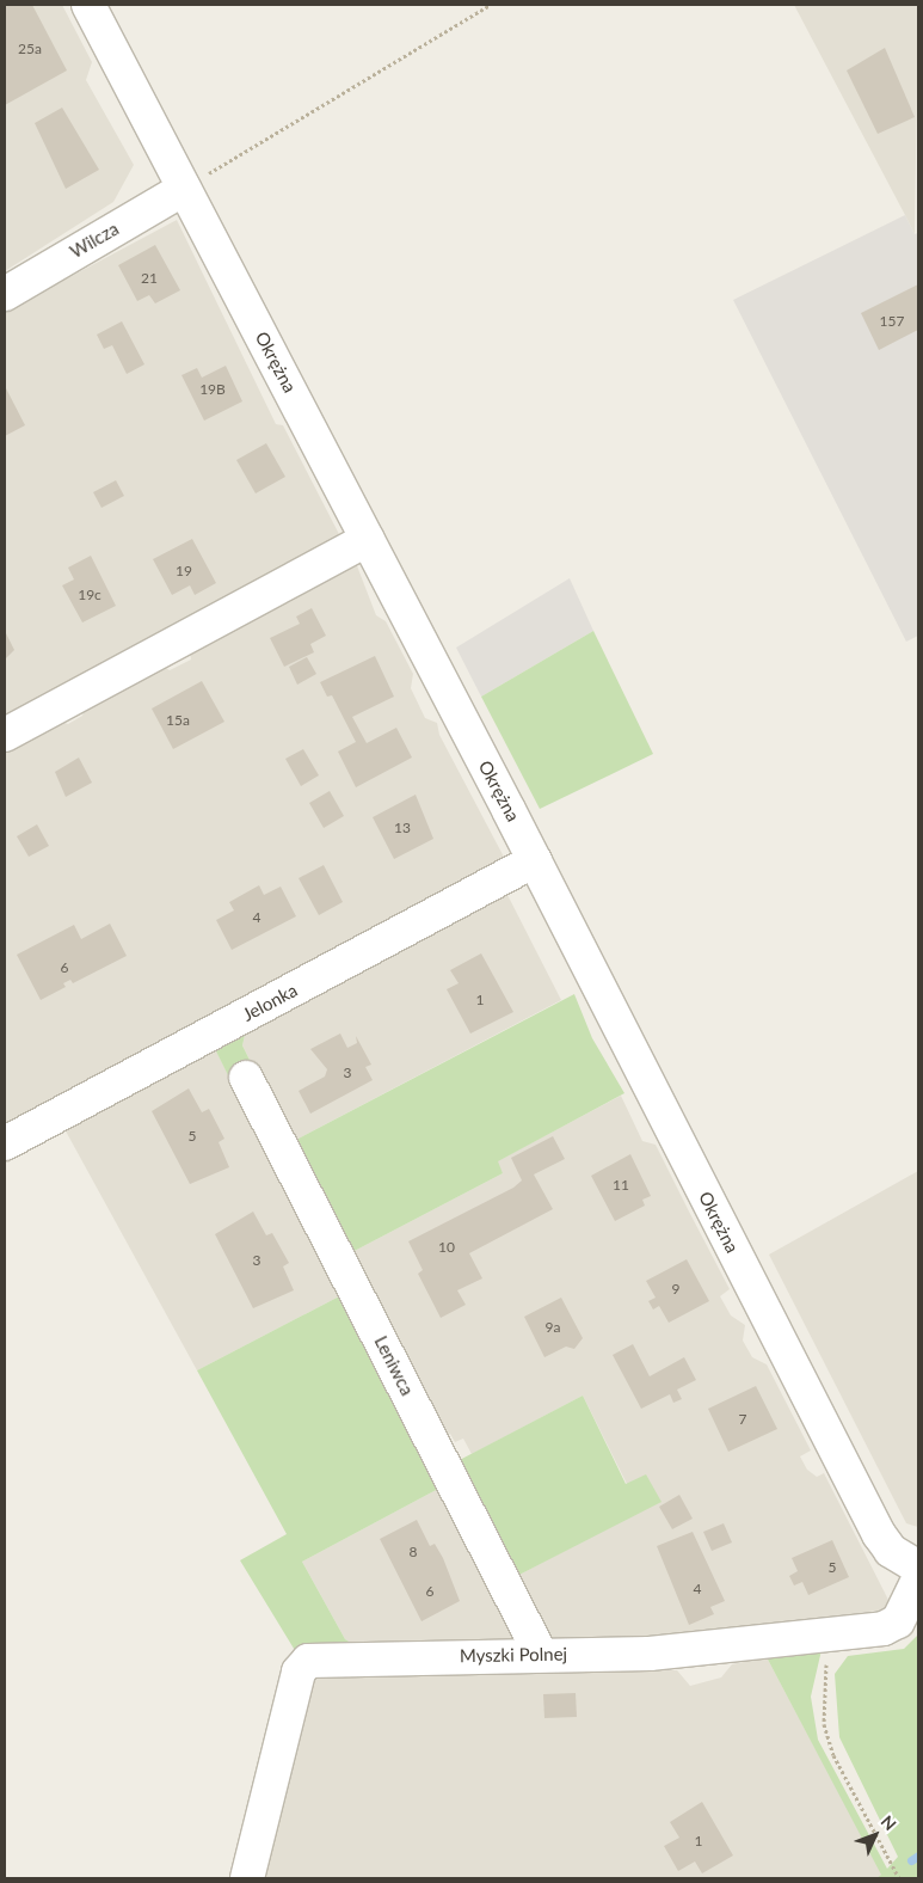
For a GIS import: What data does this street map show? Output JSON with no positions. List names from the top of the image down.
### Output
{
  "streets": {
    "street": [
      "Wilcza",
      "Okrężna",
      "Jelonka",
      "Leniwca",
      "Myszki Polnej"
    ]
  },
  "crossings": [
    ["Wilcza", "Okrężna"],
    ["Okrężna", "Jelonka"],
    ["Leniwca", "Myszki Polnej"]
  ],
  "house_numbers": [
    "25a",
    "21",
    "157",
    "19B",
    "19",
    "19c",
    "15a",
    "13",
    "4",
    "6",
    "1",
    "3",
    "5",
    "11",
    "10",
    "3",
    "9",
    "9a",
    "7",
    "8",
    "5",
    "4",
    "6",
    "1"
  ],
  "north": "top right"
}
